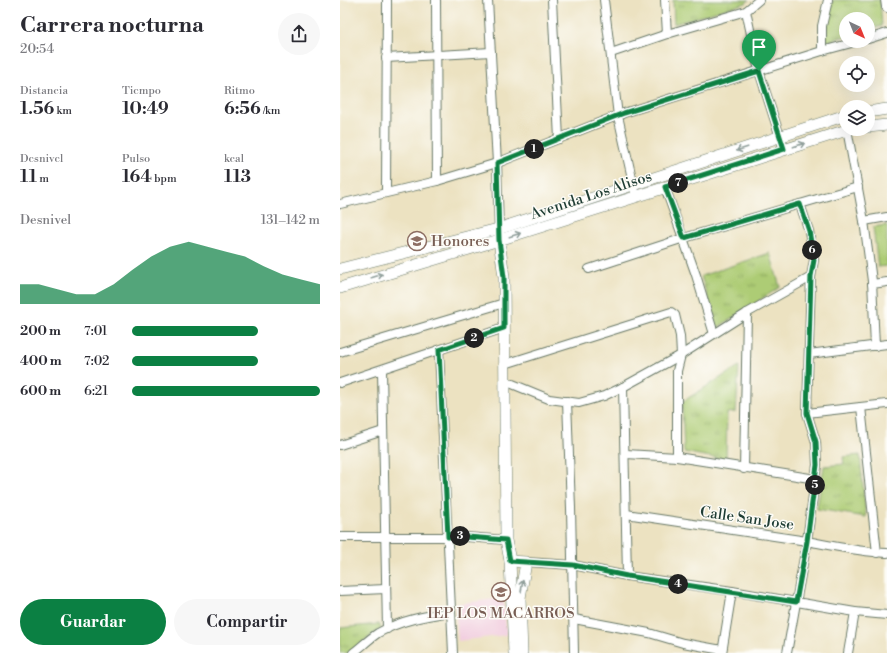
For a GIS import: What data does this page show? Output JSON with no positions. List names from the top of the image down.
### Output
{
  "streets": {
    "street": ["Avenida Los Alisos", "Calle San Jose"]
  },
  "places": {
    "school or university": ["Honores", "IEP LOS MACARROS"]
  },
  "north": "bottom right",
  "page": {
    "heading": ["Carrera nocturna", "20:54"],
    "stats": [
      ["Distancia", "1.56 km"],
      ["Tiempo", "10:49"],
      ["Ritmo", "6:56 /km"],
      ["Desnivel", "11 m"],
      ["Pulso", "164 bpm"],
      ["kcal", "113"]
    ],
    "pins": [
      "1",
      "7",
      "6",
      "2",
      "5",
      "3",
      "4"
    ],
    "chart": ["Desnivel", "131–142 m"],
    "list": [
      {
        "name": "200 m",
        "note": "7:01"
      },
      {
        "name": "400 m",
        "note": "7:02"
      },
      {
        "name": "600 m",
        "note": "6:21"
      }
    ],
    "buttons": ["Guardar", "Compartir"]
  }
}
